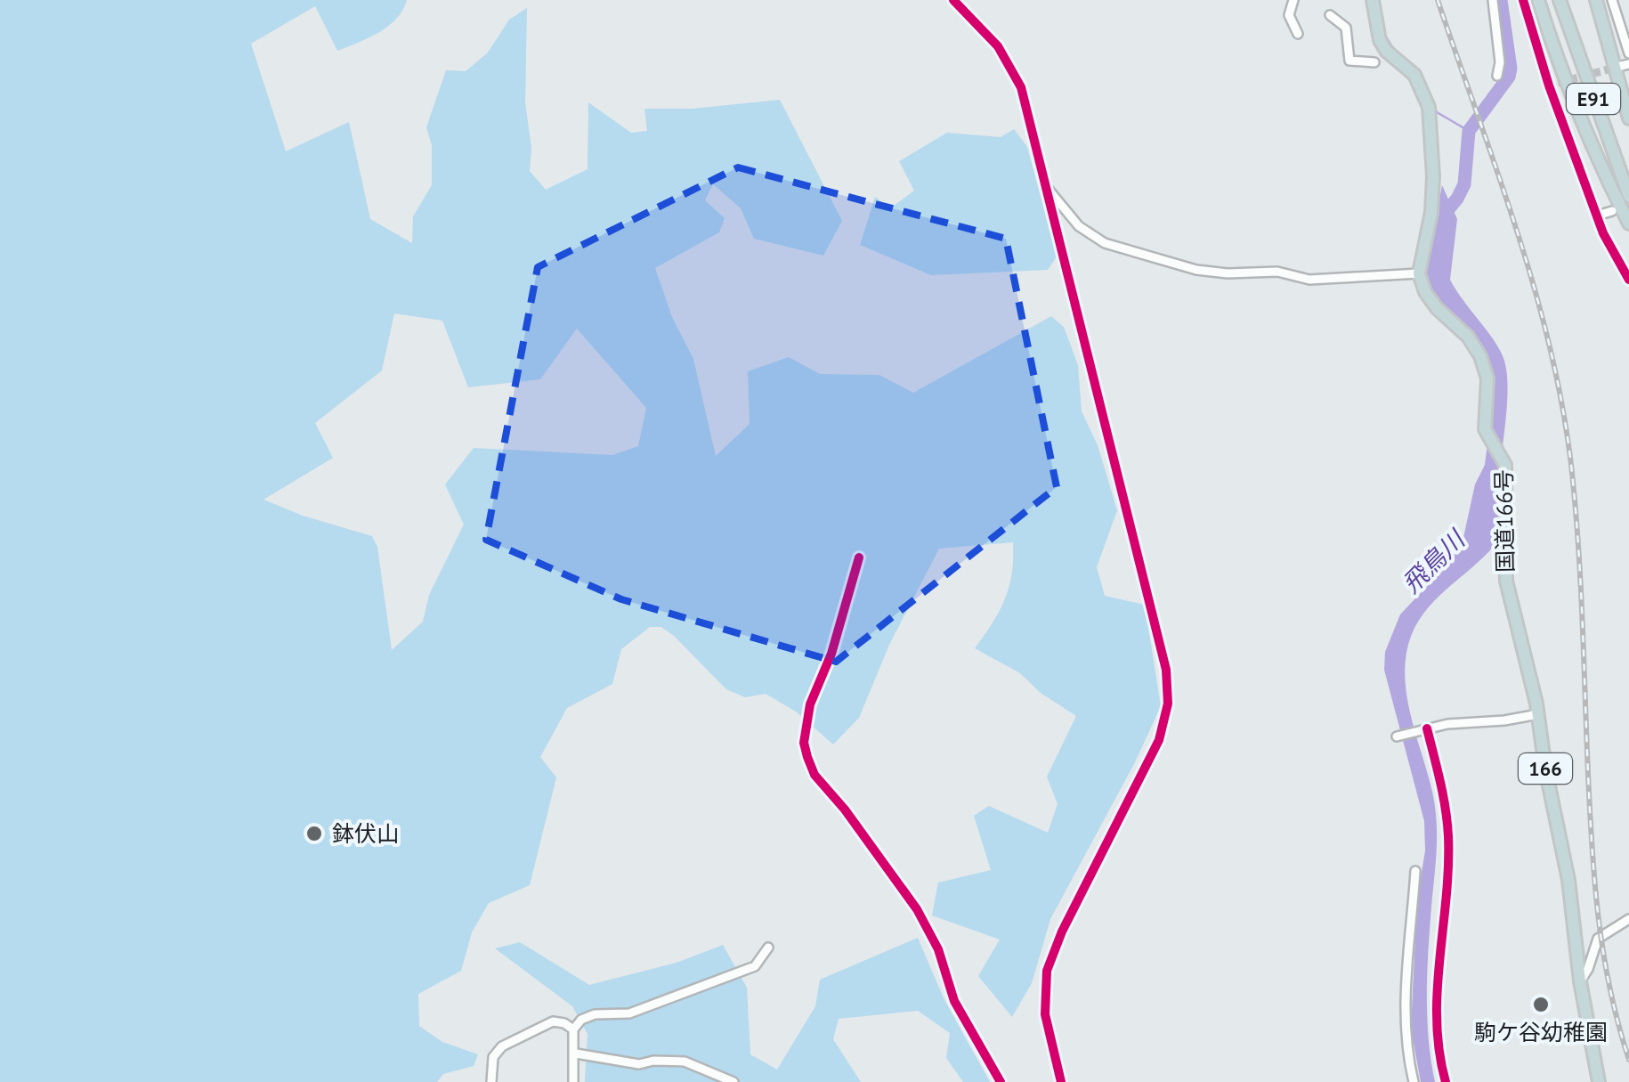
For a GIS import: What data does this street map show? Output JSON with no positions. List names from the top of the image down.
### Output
{
  "streets": {
    "highway": ["E91", "国道166号", "166"]
  },
  "water": ["飛鳥川"],
  "places": ["鉢伏山", "駒ケ谷幼稚園"]
}
